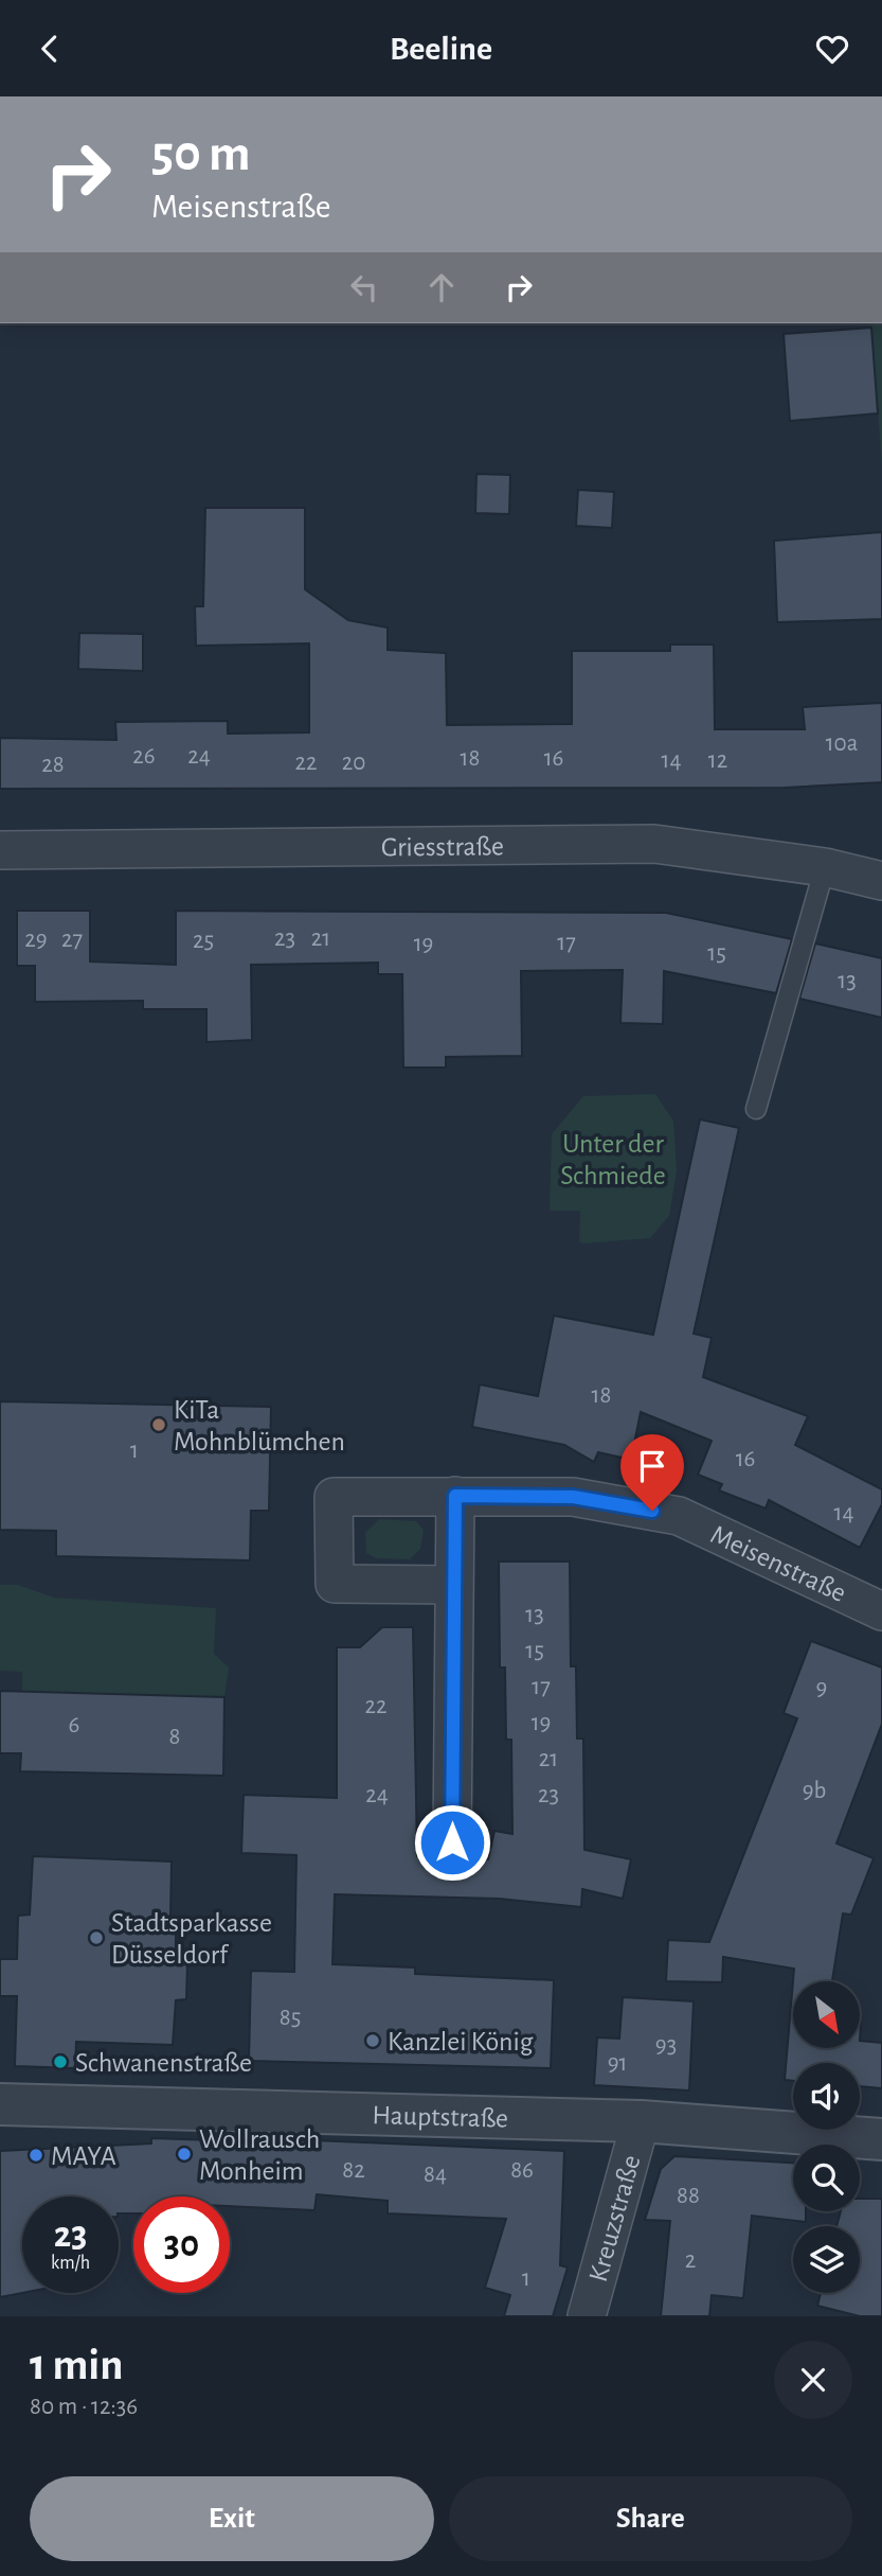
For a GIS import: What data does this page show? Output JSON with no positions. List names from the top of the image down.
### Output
{
  "streets": {
    "street": [
      "Griesstraße",
      "Meisenstraße",
      "Hauptstraße",
      "Kreuzstraße"
    ]
  },
  "crossings": [
    ["Hauptstraße", "Kreuzstraße"]
  ],
  "parks": ["Unter der Schmiede"],
  "places": [
    "KiTa Mohnblümchen",
    "Stadtsparkasse Düsseldorf",
    "Kanzlei König",
    "Schwanenstraße",
    "Wollrausch Monheim",
    "MAYA"
  ],
  "house_numbers": [
    "10a",
    "26",
    "24",
    "18",
    "16",
    "14",
    "12",
    "22",
    "20",
    "28",
    "23",
    "21",
    "29",
    "27",
    "25",
    "17",
    "19",
    "15",
    "13",
    "18",
    "1",
    "16",
    "14",
    "13",
    "15",
    "17",
    "9",
    "22",
    "19",
    "6",
    "8",
    "21",
    "9b",
    "24",
    "23",
    "85",
    "93",
    "91",
    "82",
    "86",
    "84",
    "88",
    "2",
    "1"
  ],
  "north": "bottom right",
  "page": {
    "header": "Beeline",
    "turn": ["50 m", "Meisenstraße"],
    "speed": "23 km/h",
    "limit": "30",
    "heading": ["1 min", "80 m · 12:36"],
    "buttons": ["Exit", "Share"]
  }
}
